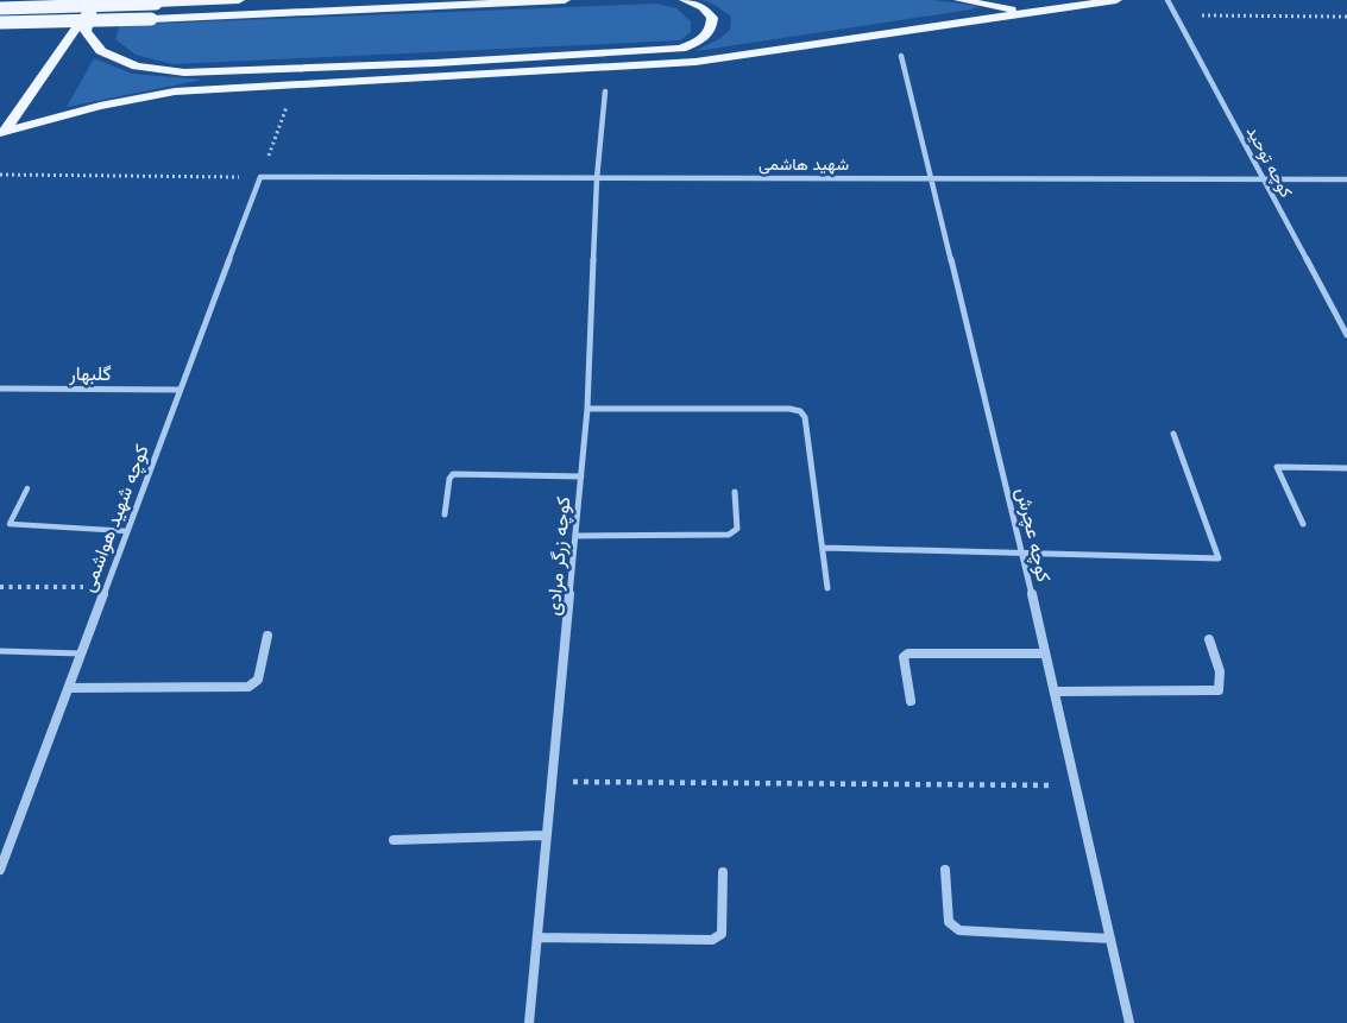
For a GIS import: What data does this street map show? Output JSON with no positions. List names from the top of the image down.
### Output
{
  "streets": {
    "street": [
      "کوچه توحید",
      "شهید هاشمی",
      "گلبهار",
      "کوچه شهید هواشمی",
      "کوچه عچرش",
      "کوچه زرگر مرادی"
    ]
  },
  "crossings": [
    ["کوچه توحید", "شهید هاشمی"],
    ["شهید هاشمی", "کوچه شهید هواشمی"],
    ["شهید هاشمی", "کوچه عچرش"],
    ["شهید هاشمی", "کوچه زرگر مرادی"],
    ["گلبهار", "کوچه شهید هواشمی"]
  ]
}
